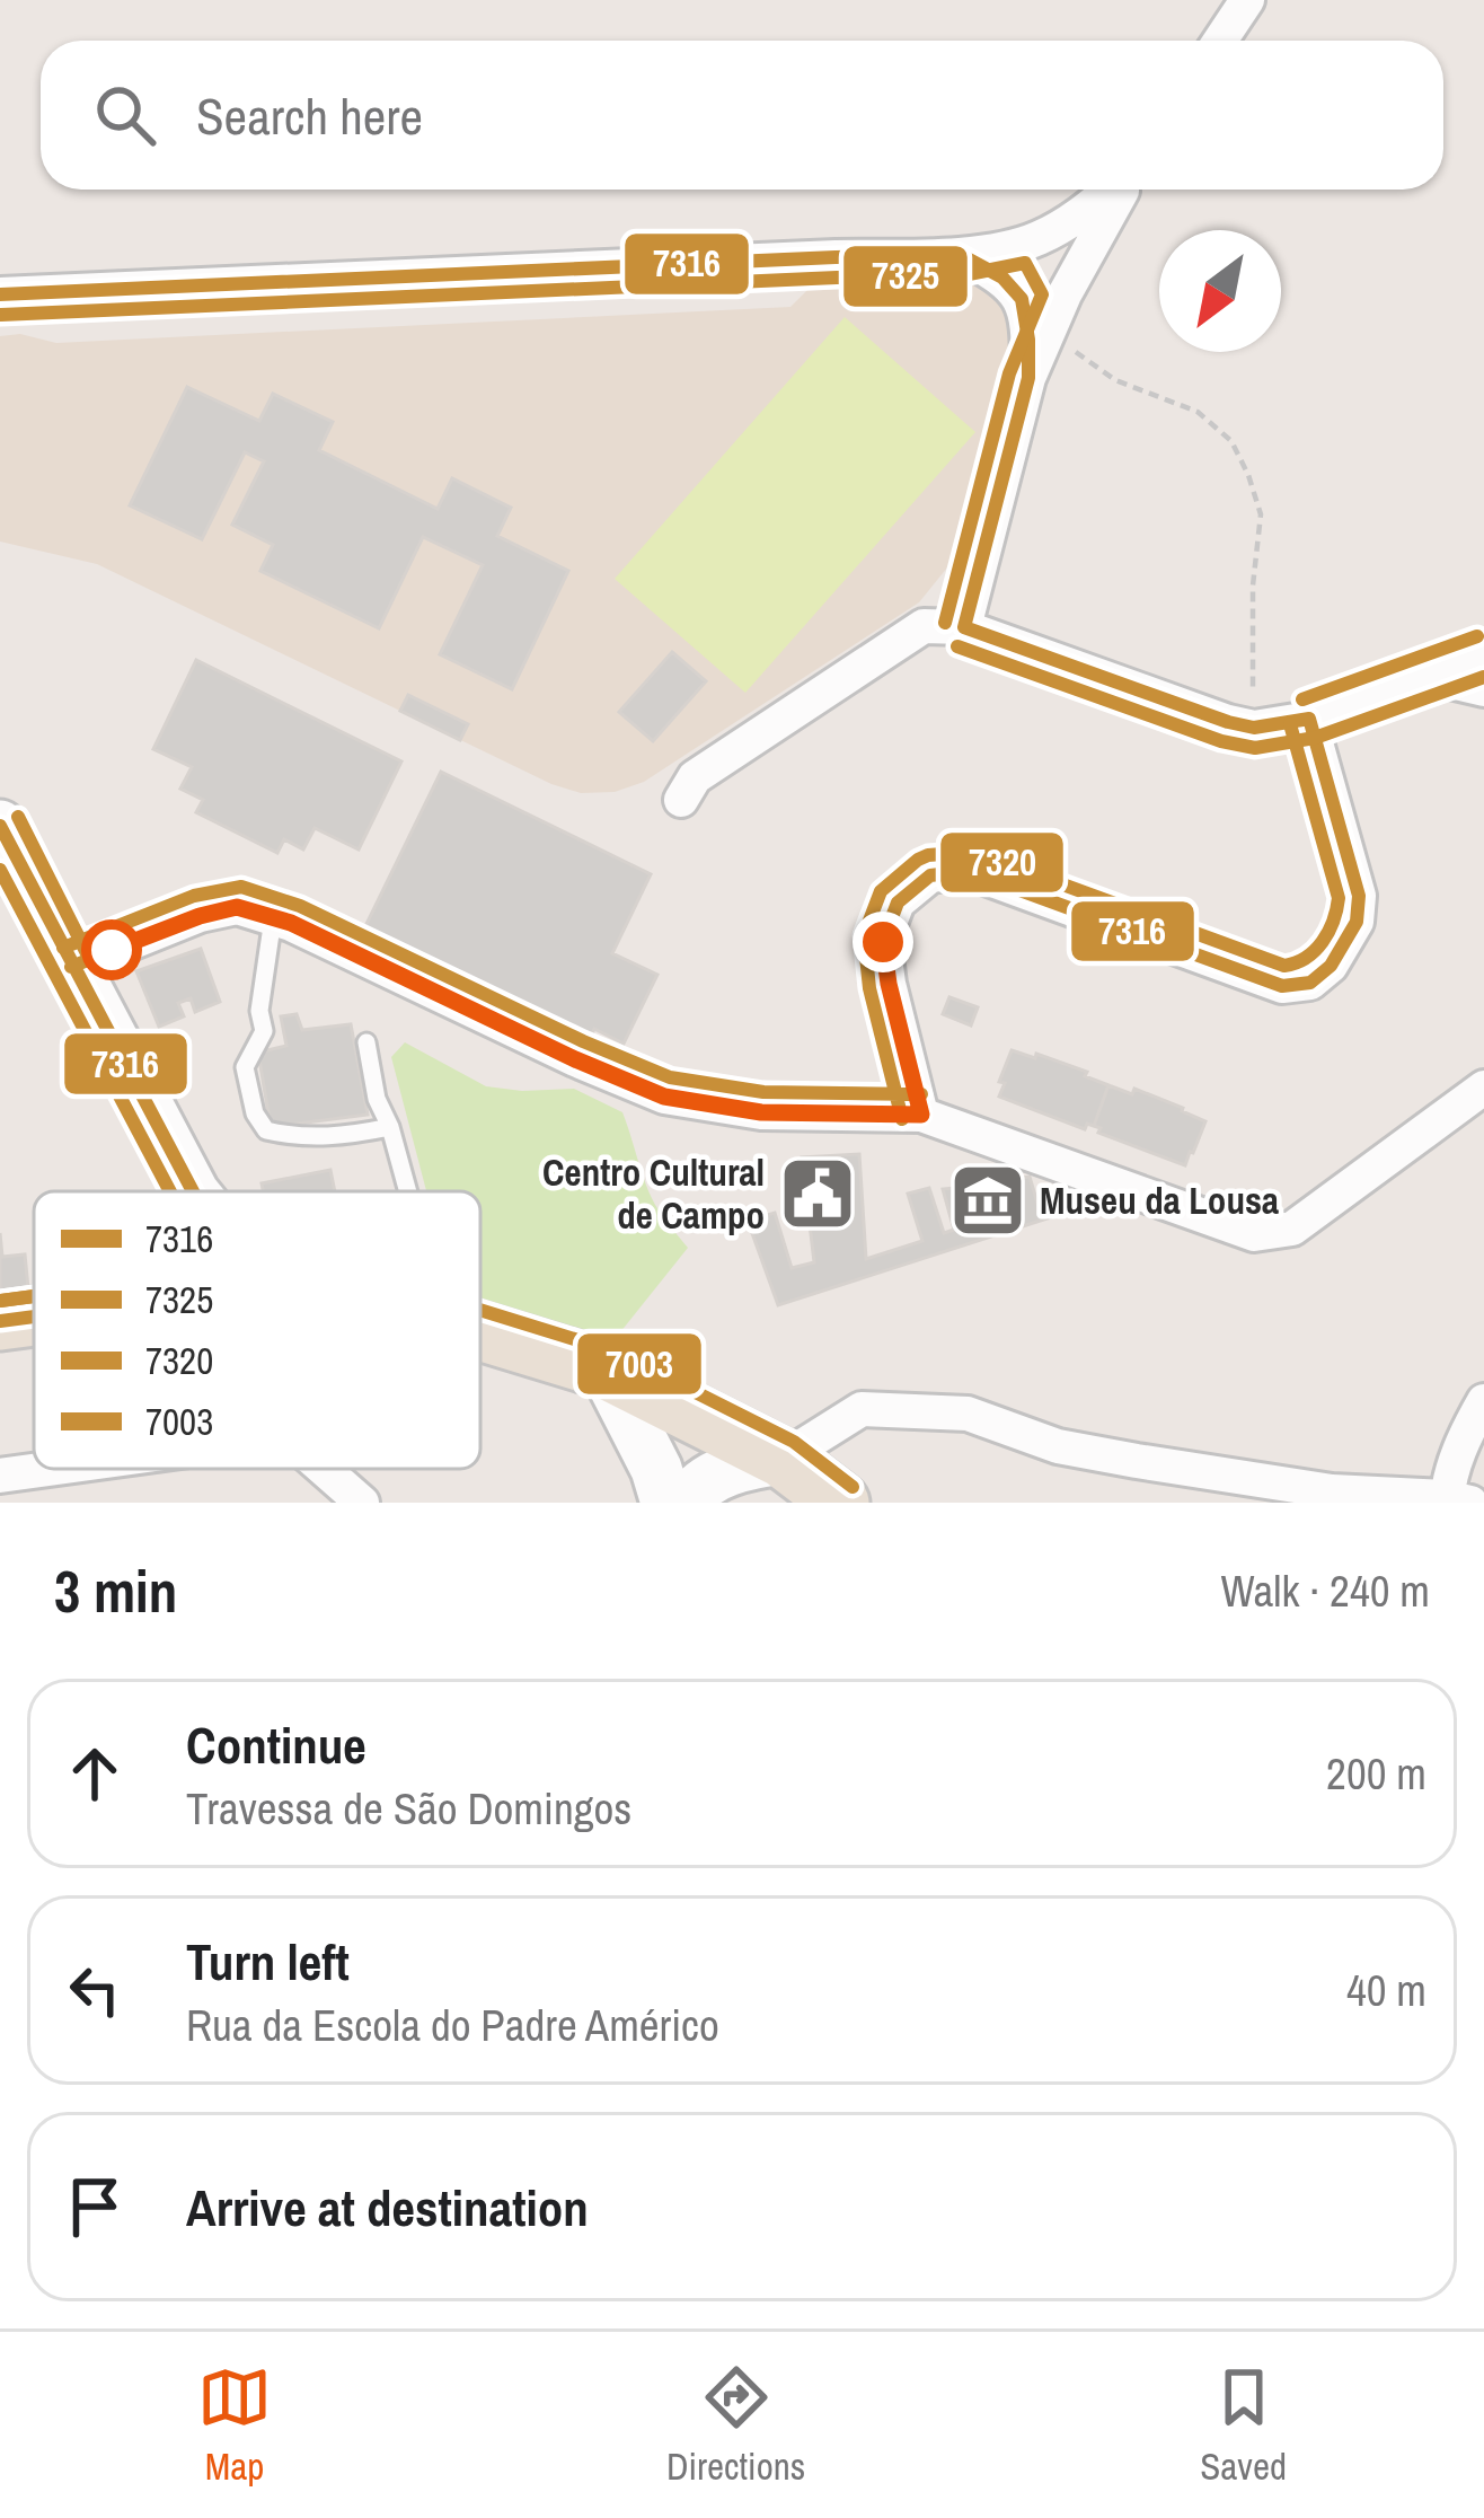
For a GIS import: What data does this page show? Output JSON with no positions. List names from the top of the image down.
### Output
{
  "places": {
    "public building": ["Centro Cultural de Campo"],
    "museum": ["Museu da Lousa"]
  },
  "lines": [
    "transit line 7316",
    "transit line 7325",
    "transit line 7320",
    "transit line 7003"
  ],
  "legend": [
    "7316",
    "7325",
    "7320",
    "7003"
  ],
  "north": "bottom left",
  "page": {
    "search": "Search here",
    "heading": ["3 min", "Walk · 240 m"],
    "list": [
      ["Continue", "Travessa de São Domingos", "200 m"],
      ["Turn left", "Rua da Escola do Padre Américo", "40 m"],
      "Arrive at destination"
    ],
    "nav": ["Map", "Directions", "Saved"]
  }
}
